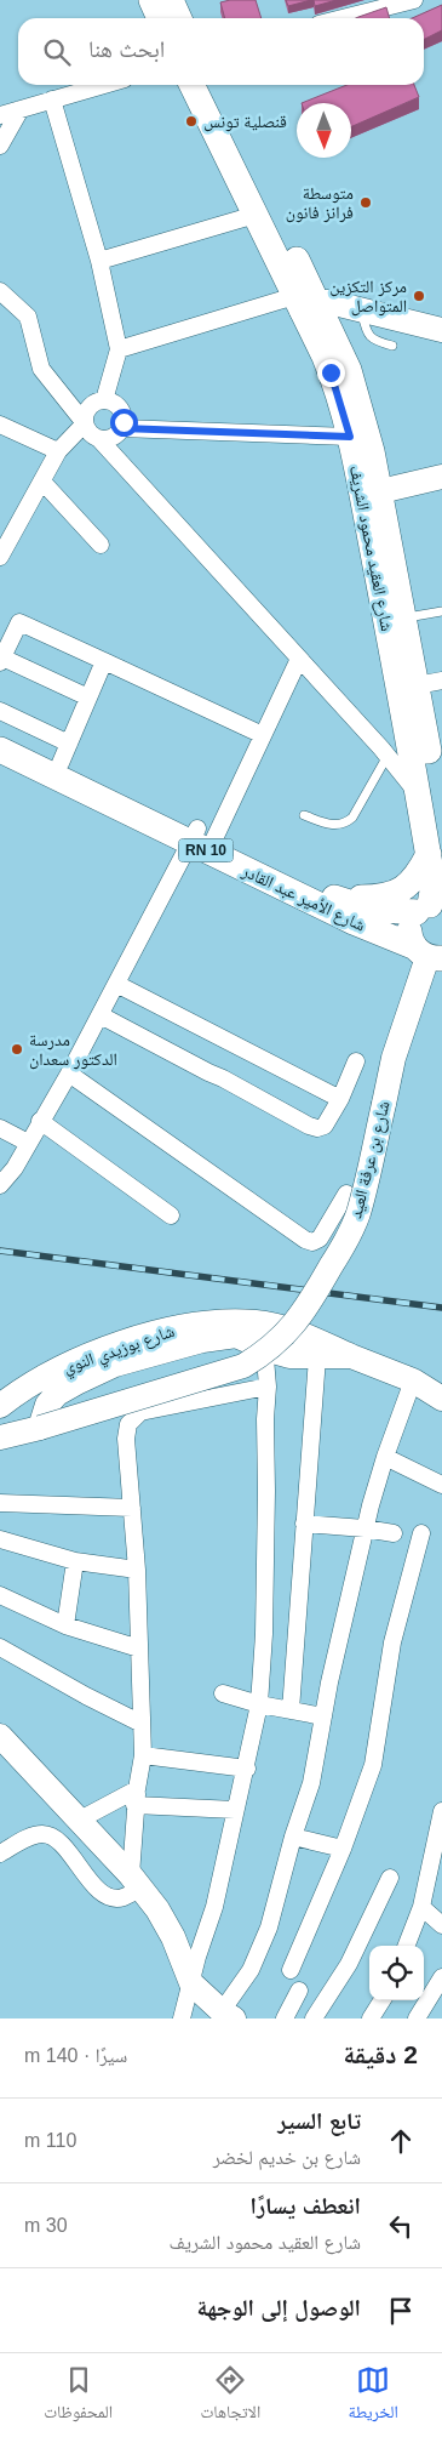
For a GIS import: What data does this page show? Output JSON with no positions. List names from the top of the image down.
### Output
{
  "streets": {
    "main road": ["شارع العقيد محمود الشريف", "RN 10", "شارع الأمير عبد القادر"],
    "street": ["شارع بن عرفة العيد", "شارع بوزيدي النوي"]
  },
  "crossings": [
    ["شارع العقيد محمود الشريف", "شارع الأمير عبد القادر"],
    ["شارع العقيد محمود الشريف", "شارع بن عرفة العيد"],
    ["شارع الأمير عبد القادر", "شارع بن عرفة العيد"],
    ["شارع بن عرفة العيد", "شارع بوزيدي النوي"]
  ],
  "places": [
    "قنصلية تونس",
    "متوسطة فرانز فانون",
    "مركز التكزين المتواصل",
    "مدرسة الدكتور سعدان"
  ],
  "north": "bottom",
  "page": {
    "search": "ابحث هنا",
    "heading": ["2 دقيقة", "سيرًا · 140 m"],
    "list": [
      ["تابع السير", "شارع بن خديم لخضر", "110 m"],
      ["انعطف يسارًا", "شارع العقيد محمود الشريف", "30 m"],
      "الوصول إلى الوجهة"
    ],
    "nav": ["الخريطة", "الاتجاهات", "المحفوظات"]
  }
}
